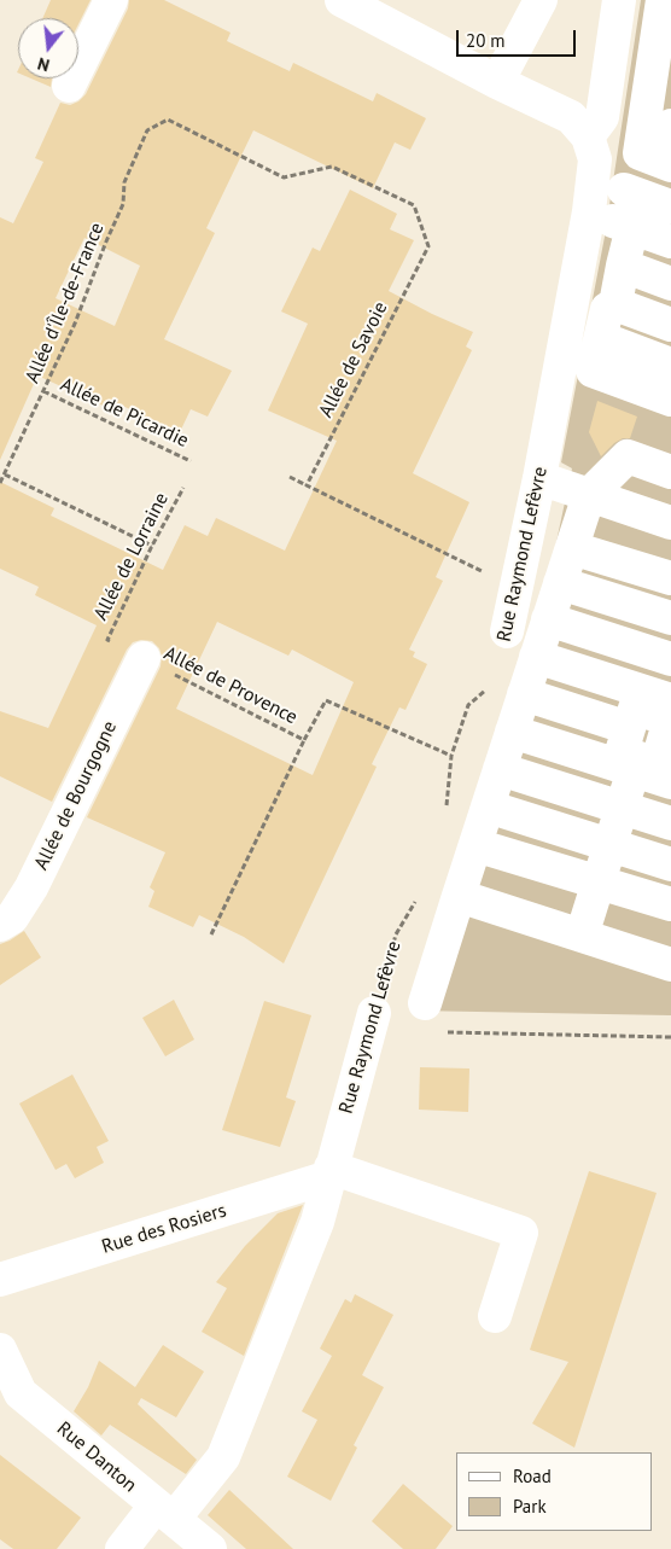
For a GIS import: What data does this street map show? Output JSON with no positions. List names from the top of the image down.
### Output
{
  "streets": {
    "street": [
      "Rue Raymond Lefèvre",
      "Allée de Bourgogne",
      "Rue des Rosiers",
      "Rue Danton"
    ],
    "path": [
      "Allée d'Île-de-France",
      "Allée de Savoie",
      "Allée de Picardie",
      "Allée de Lorraine",
      "Allée de Provence"
    ]
  },
  "crossings": [
    ["Allée d'Île-de-France", "Allée de Savoie"],
    ["Allée d'Île-de-France", "Allée de Picardie"],
    ["Rue Raymond Lefèvre", "Allée de Provence"],
    ["Rue Raymond Lefèvre", "Rue des Rosiers"],
    ["Rue Raymond Lefèvre", "Rue Danton"],
    ["Allée de Lorraine", "Allée de Provence"],
    ["Allée de Provence", "Allée de Bourgogne"]
  ],
  "legend": ["Road", "Park"],
  "scale_bar": "20 m",
  "north": "bottom"
}
